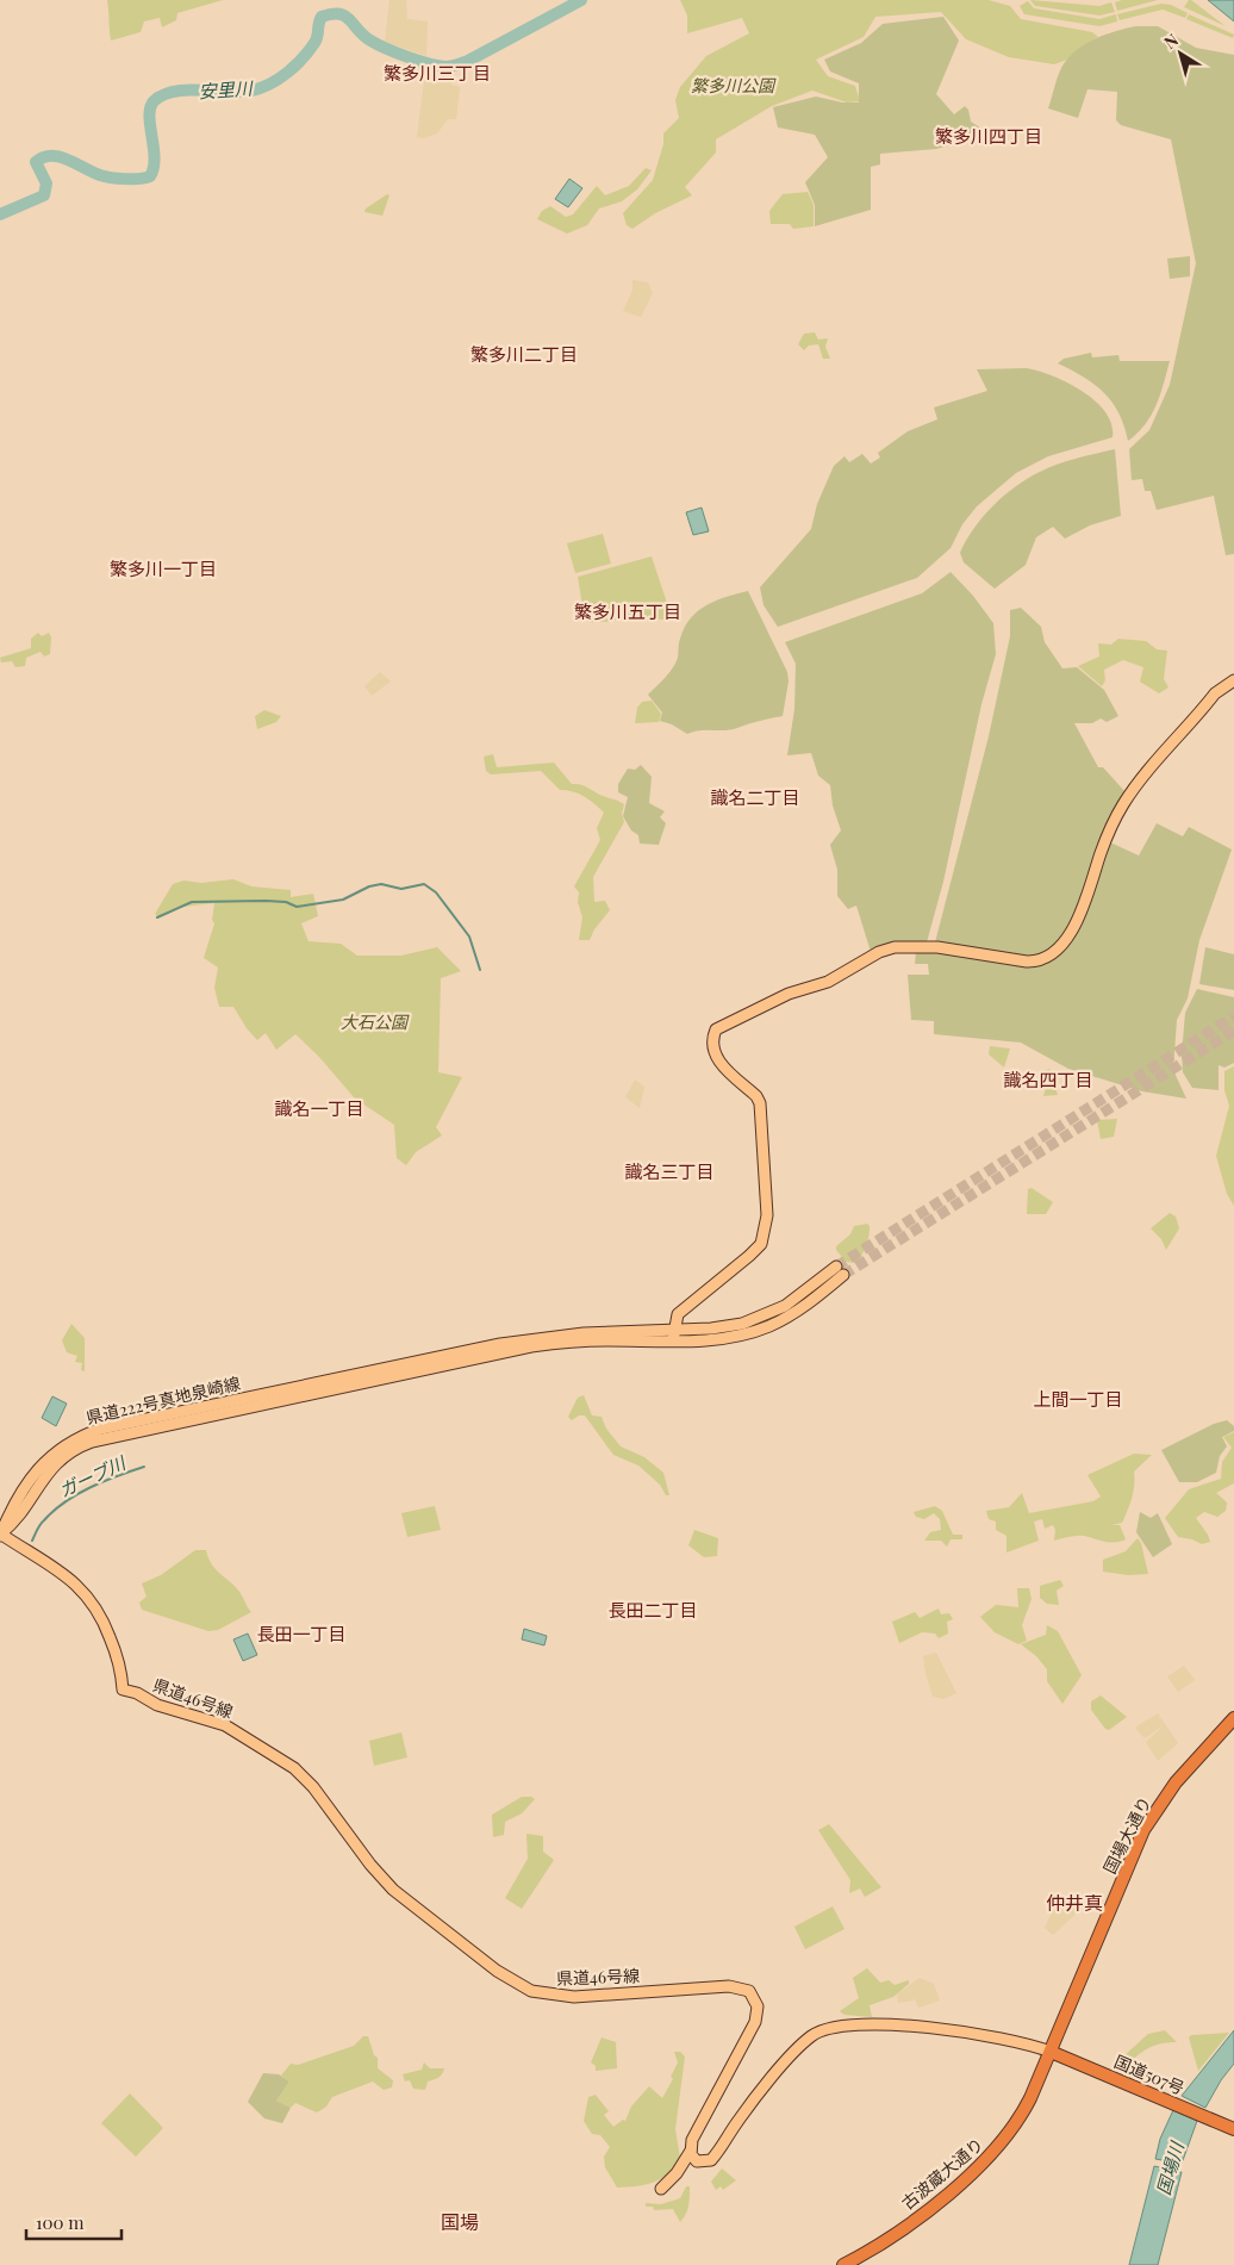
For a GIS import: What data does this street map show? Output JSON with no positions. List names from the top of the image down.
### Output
{
  "streets": {
    "highway": ["国場大通り", "国道507号", "古波蔵大通り"],
    "main road": ["県道222号真地泉崎線", "県道46号線"]
  },
  "crossings": [
    ["県道222号真地泉崎線", "県道46号線"],
    ["国場大通り", "国道507号"],
    ["国場大通り", "古波蔵大通り"],
    ["国道507号", "古波蔵大通り"]
  ],
  "districts": [
    "繁多川三丁目",
    "繁多川四丁目",
    "繁多川二丁目",
    "繁多川一丁目",
    "繁多川五丁目",
    "識名二丁目",
    "識名四丁目",
    "識名一丁目",
    "識名三丁目",
    "上間一丁目",
    "長田二丁目",
    "長田一丁目",
    "仲井真",
    "国場"
  ],
  "water": ["安里川", "ガーブ川", "国場川"],
  "parks": ["繁多川公園", "大石公園"],
  "scale_bar": "100 m",
  "north": "top left"
}
